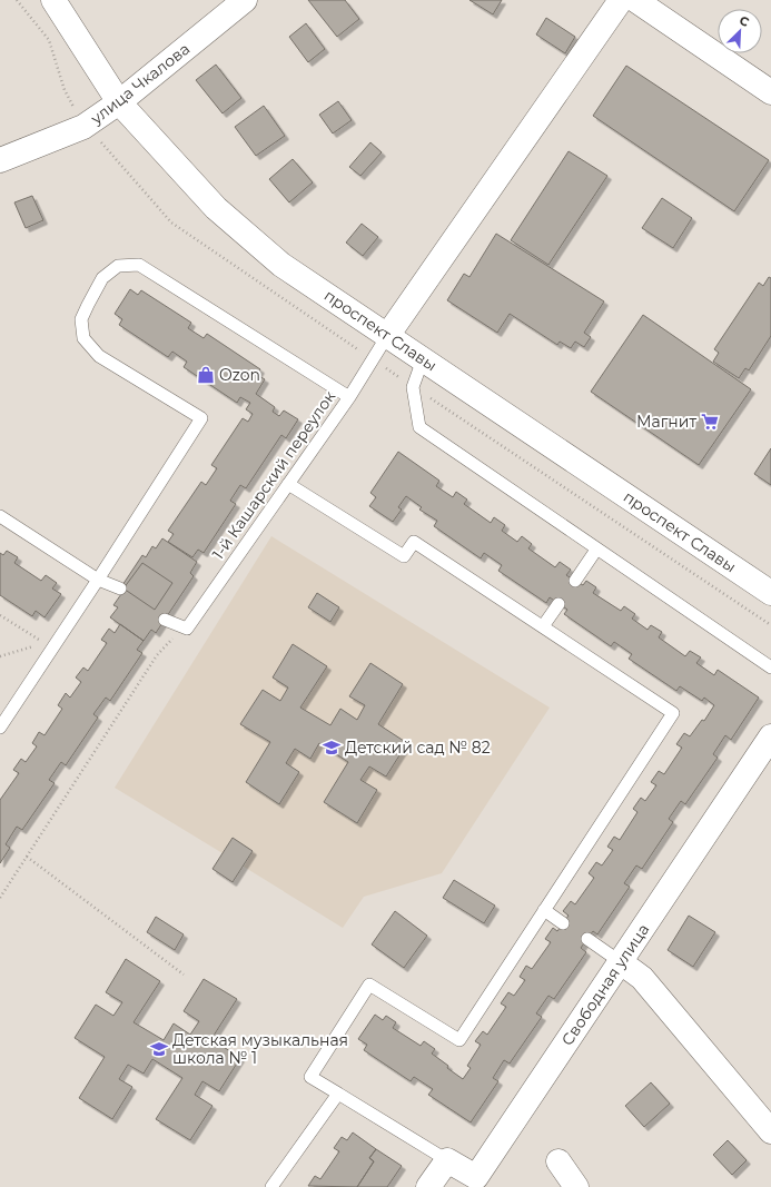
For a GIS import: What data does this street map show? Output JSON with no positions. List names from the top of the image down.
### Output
{
  "streets": {
    "street": ["улица Чкалова", "проспект Славы", "Свободная улица"],
    "lane": ["1-й Кашарский переулок"]
  },
  "crossings": [
    ["улица Чкалова", "проспект Славы"],
    ["проспект Славы", "1-й Кашарский переулок"]
  ],
  "places": {
    "shop": ["Ozon"],
    "supermarket": ["Магнит"],
    "school or university": ["Детский сад № 82", "Детская музыкальная школа № 1"]
  },
  "north": "top right"
}
